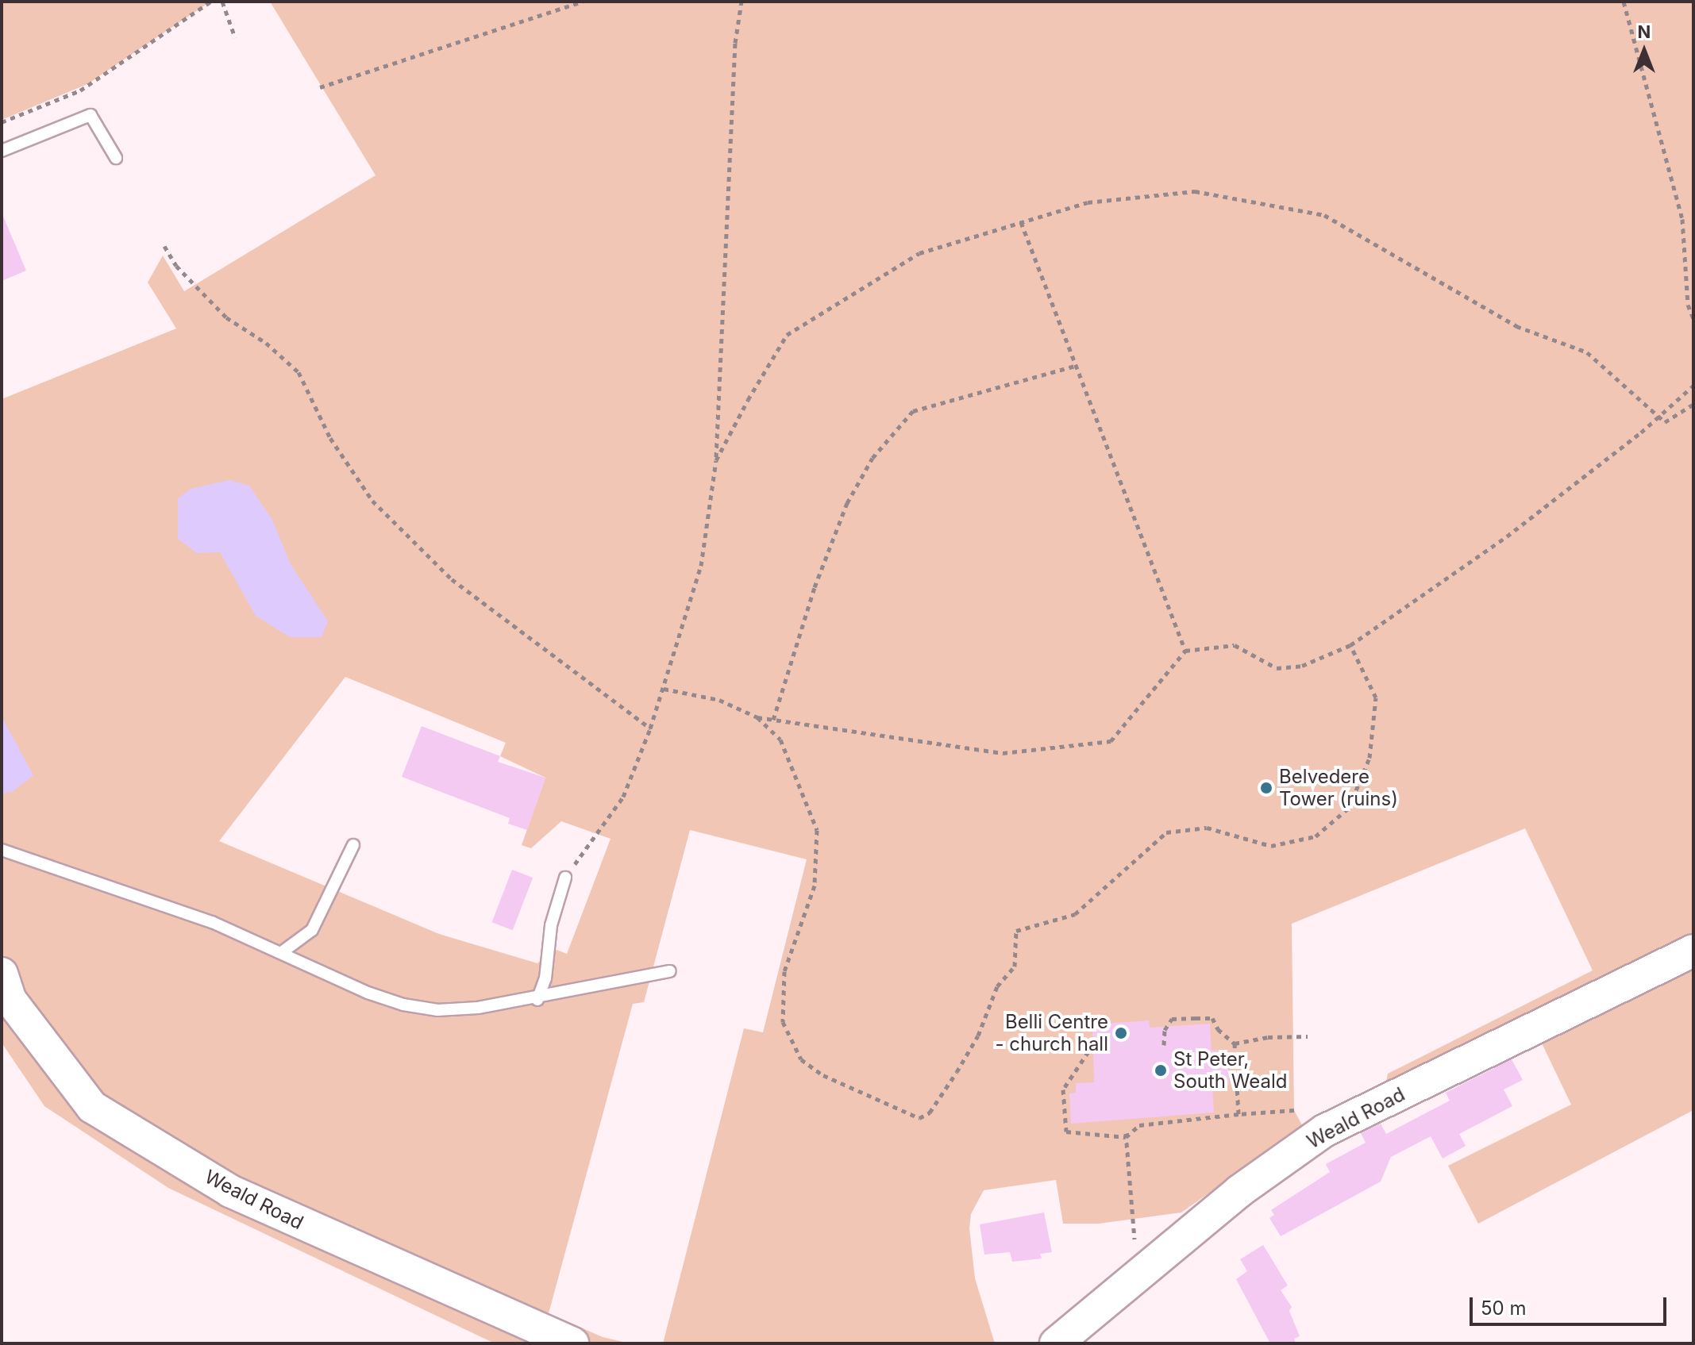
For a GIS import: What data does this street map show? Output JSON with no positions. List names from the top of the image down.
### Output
{
  "streets": {
    "street": ["Weald Road"]
  },
  "places": ["Belvedere Tower (ruins)", "Belli Centre - church hall", "St Peter, South Weald"],
  "scale_bar": "50 m",
  "north": "top"
}
